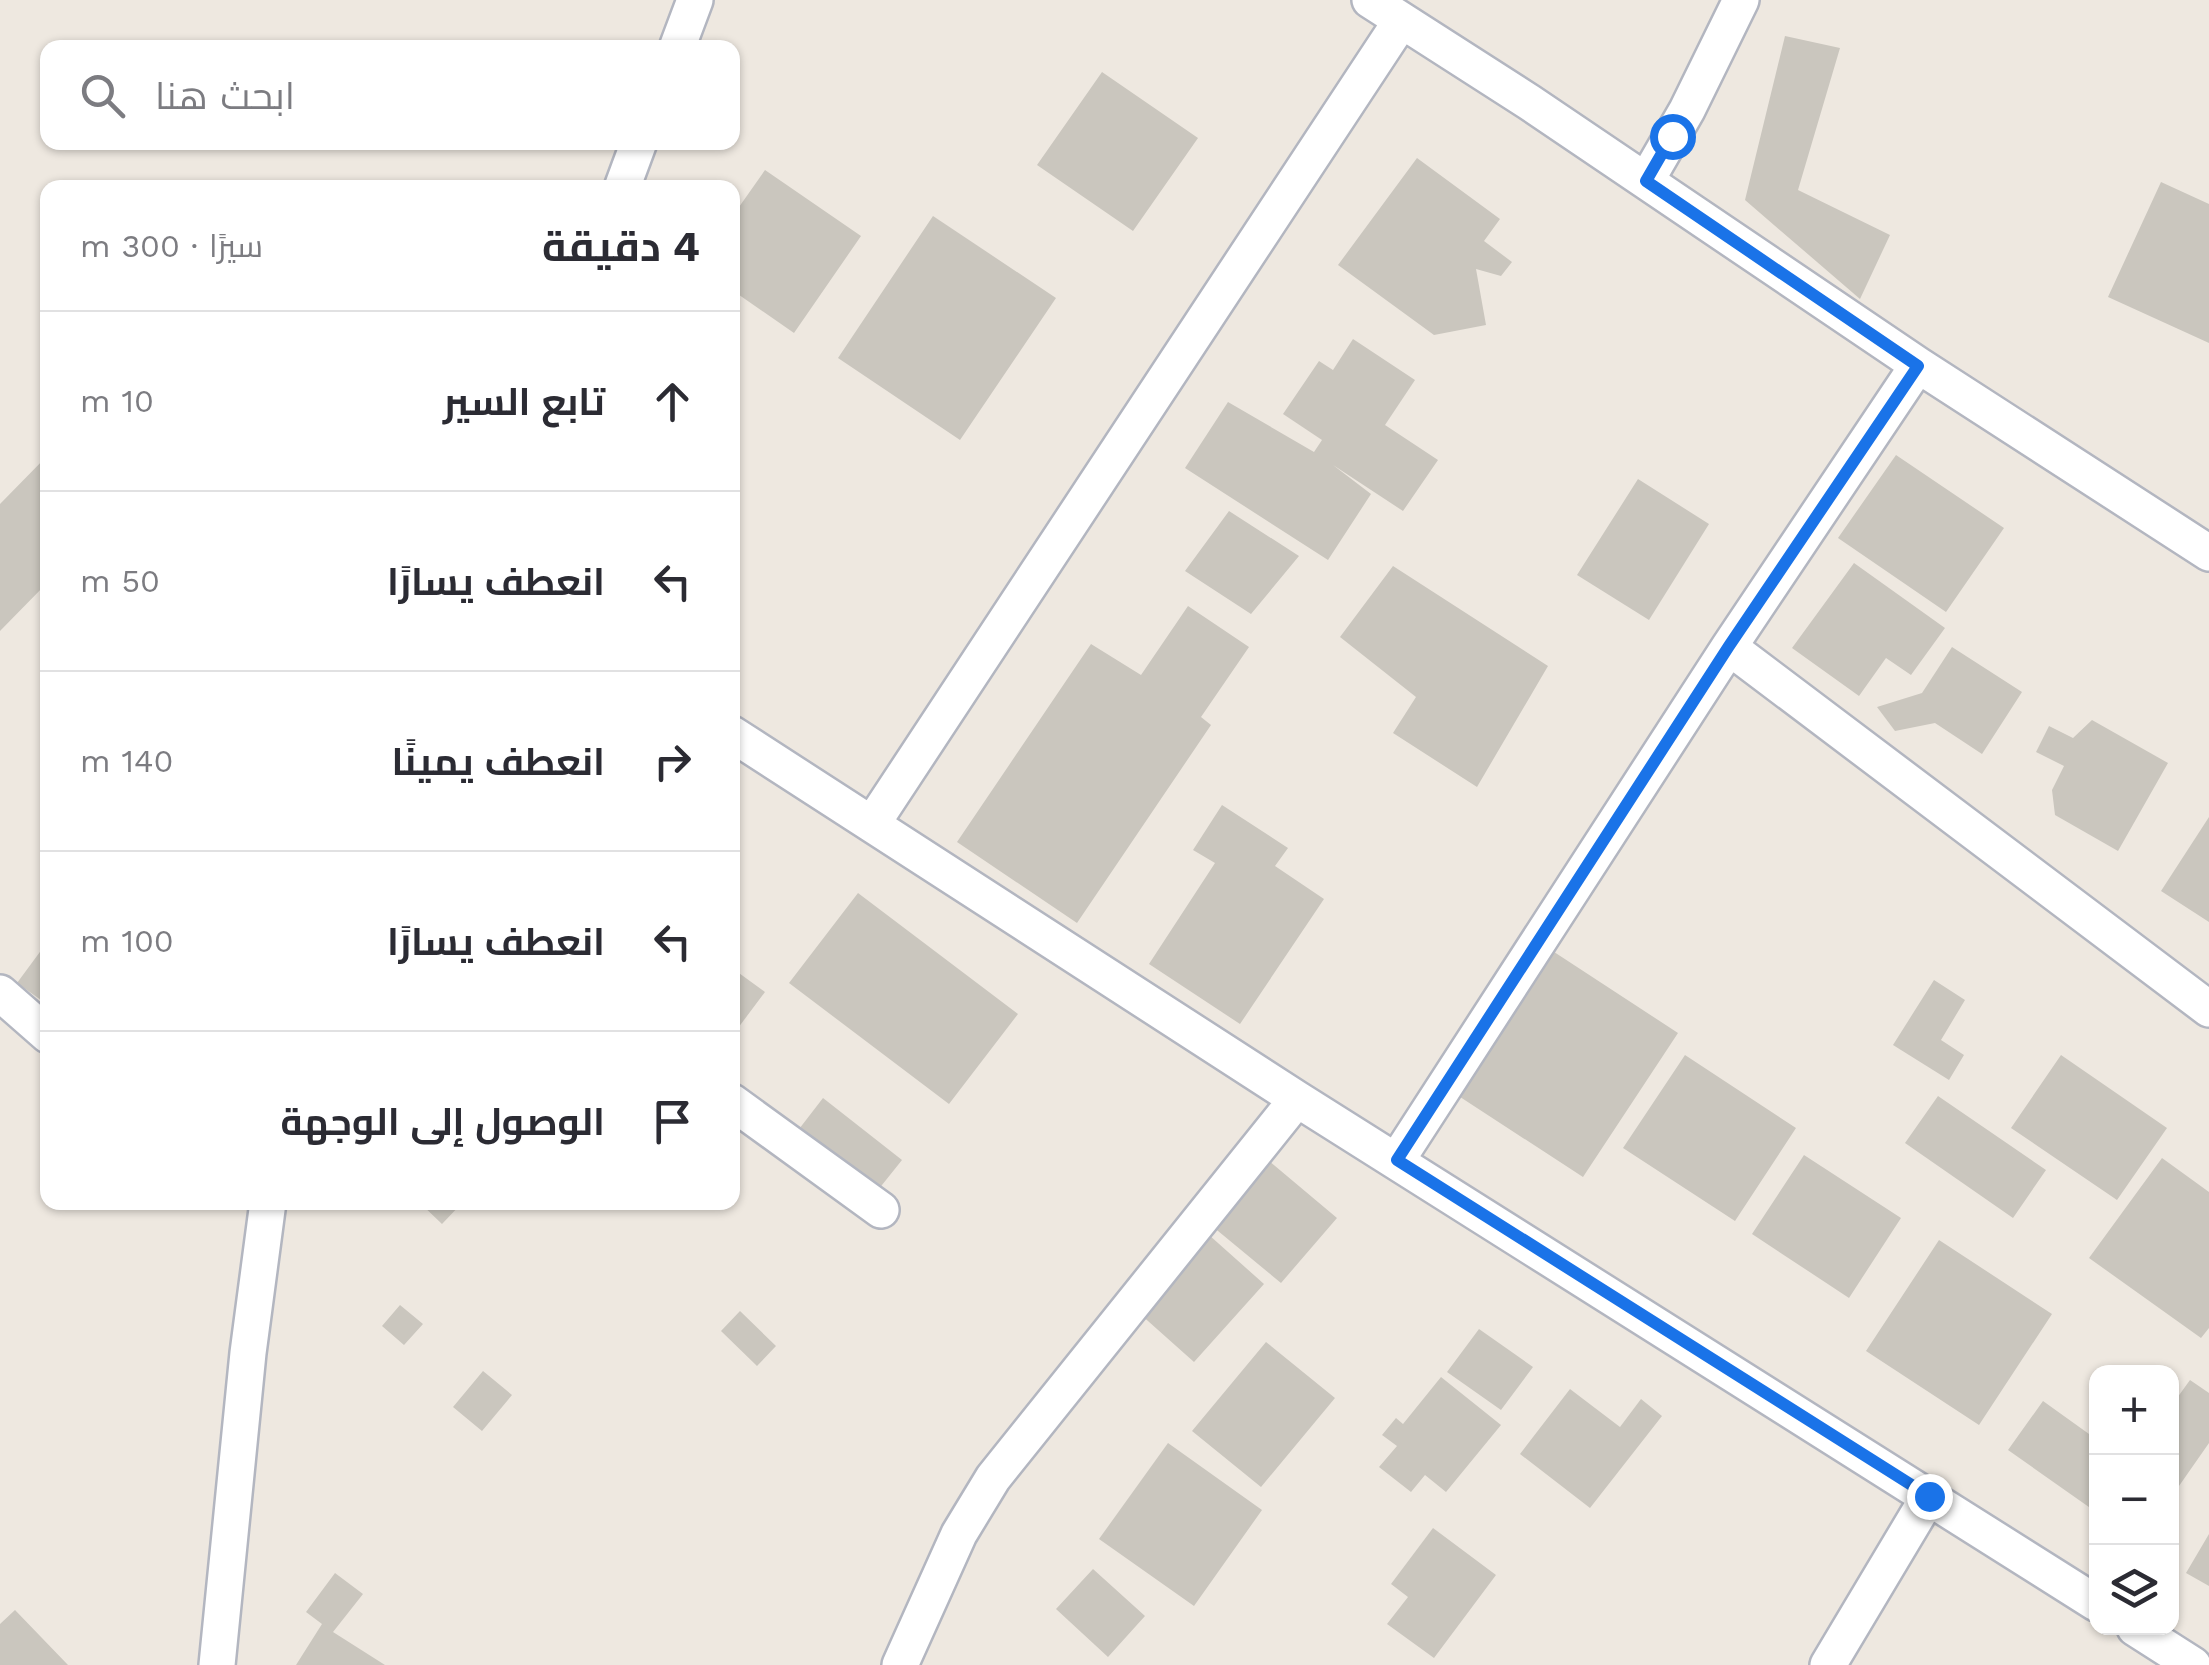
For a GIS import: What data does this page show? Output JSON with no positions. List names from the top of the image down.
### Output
{
  "page": {
    "search": "ابحث هنا",
    "heading": ["4 دقيقة", "سيرًا · 300 m"],
    "list": [
      ["تابع السير", "10 m"],
      ["انعطف يسارًا", "50 m"],
      ["انعطف يمينًا", "140 m"],
      ["انعطف يسارًا", "100 m"],
      "الوصول إلى الوجهة"
    ],
    "map_buttons": ["+", "−"]
  }
}
